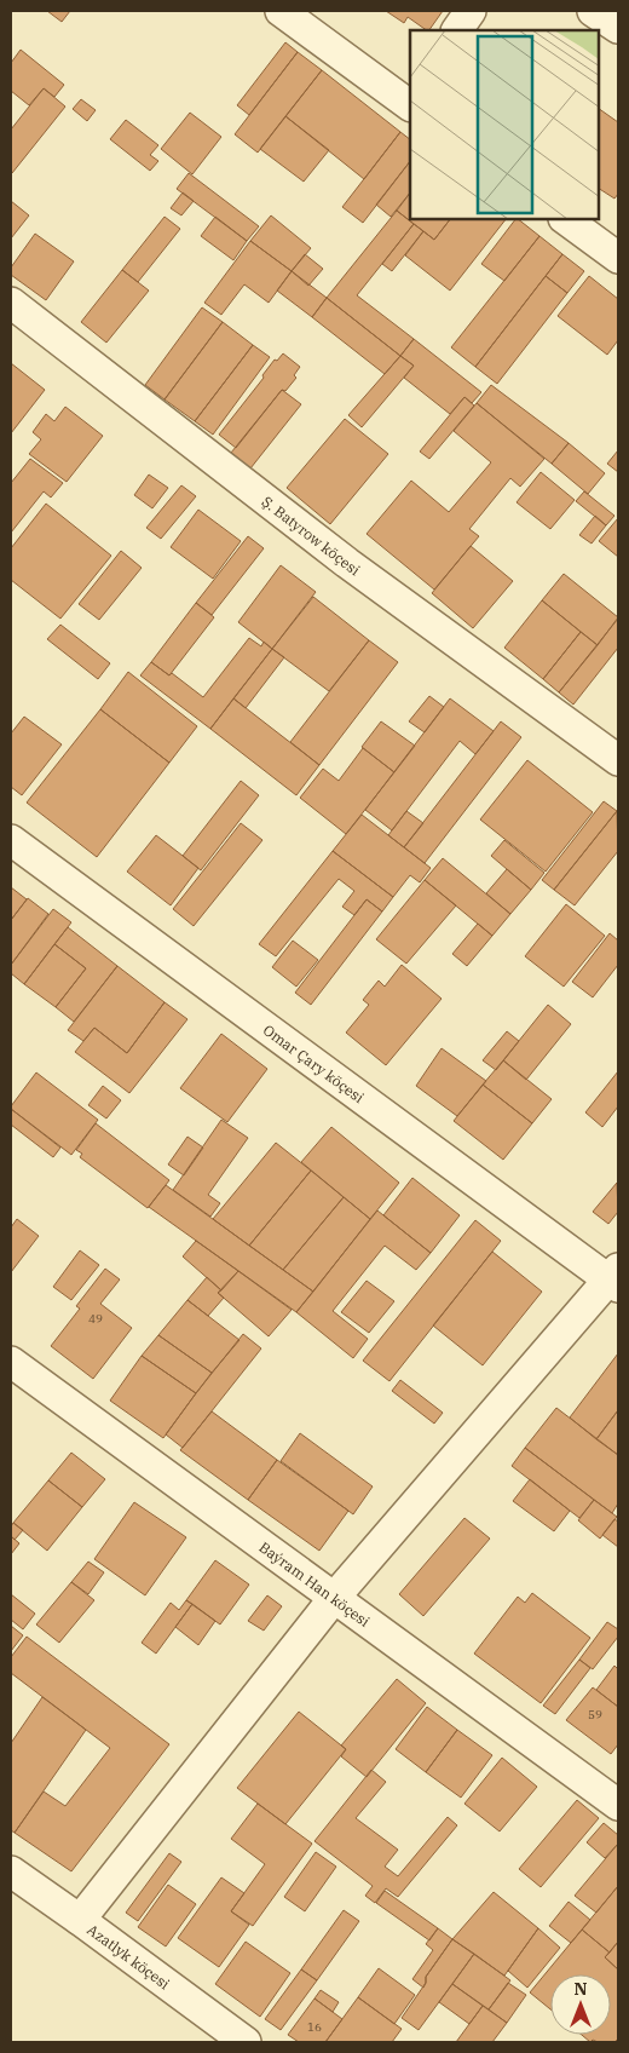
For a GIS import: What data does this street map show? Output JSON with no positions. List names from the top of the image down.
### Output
{
  "streets": {
    "street": [
      "Ş. Batyrow köçesi",
      "Omar Çary köçesi",
      "Baýram Han köçesi",
      "Azatlyk köçesi"
    ]
  },
  "house_numbers": ["49", "59", "16"],
  "north": "top"
}
